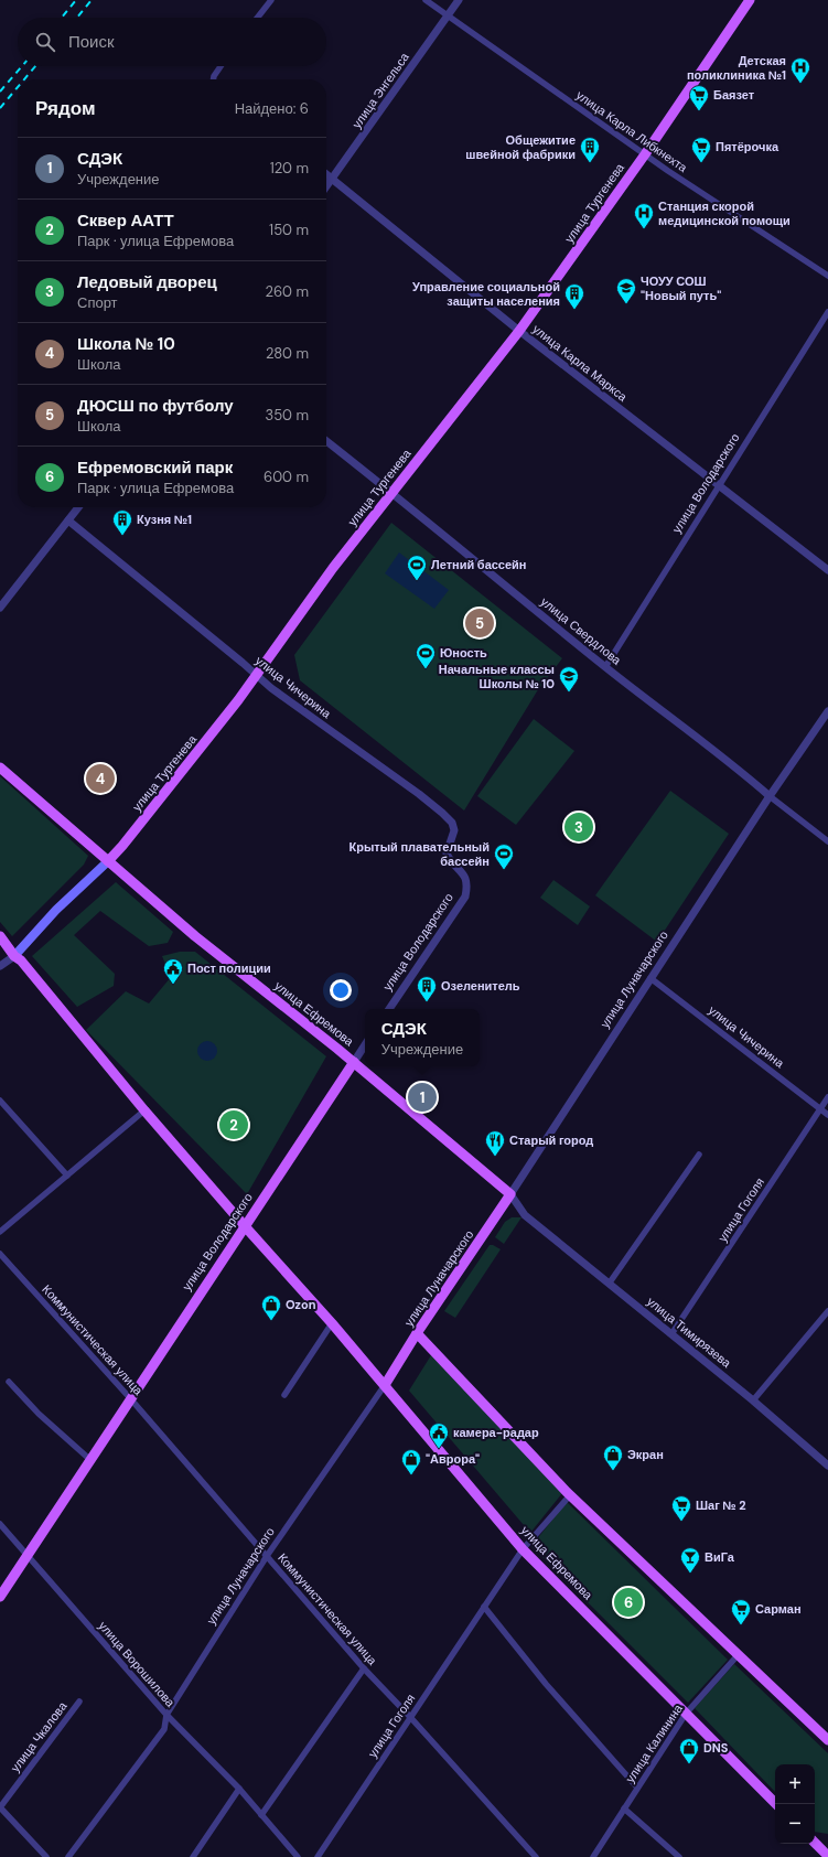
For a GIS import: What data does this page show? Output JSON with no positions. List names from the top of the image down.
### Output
{
  "streets": {
    "main road": [
      "улица Тургенева",
      "улица Володарского",
      "улица Луначарского",
      "улица Ефремова"
    ],
    "street": [
      "улица Энгельса",
      "улица Карла Либкнехта",
      "улица Карла Маркса",
      "улица Свердлова",
      "улица Чичерина",
      "улица Гоголя",
      "улица Тимирязева",
      "Коммунистическая улица",
      "улица Ворошилова",
      "улица Чкалова",
      "улица Калинина"
    ]
  },
  "crossings": [
    ["улица Энгельса", "улица Карла Либкнехта"],
    ["улица Энгельса", "улица Карла Маркса"],
    ["улица Карла Либкнехта", "улица Тургенева"],
    ["улица Тургенева", "улица Карла Маркса"],
    ["улица Тургенева", "улица Свердлова"],
    ["улица Тургенева", "улица Чичерина"],
    ["улица Тургенева", "улица Ефремова"],
    ["улица Карла Маркса", "улица Володарского"],
    ["улица Володарского", "улица Свердлова"],
    ["улица Володарского", "улица Чичерина"],
    ["улица Володарского", "улица Ефремова"],
    ["улица Володарского", "Коммунистическая улица"],
    ["улица Володарского", "улица Ворошилова"],
    ["улица Свердлова", "улица Луначарского"],
    ["улица Чичерина", "улица Луначарского"],
    ["улица Чичерина", "улица Гоголя"],
    ["улица Луначарского", "улица Ефремова"],
    ["улица Луначарского", "улица Тимирязева"],
    ["улица Луначарского", "Коммунистическая улица"],
    ["улица Луначарского", "улица Ворошилова"],
    ["улица Ефремова", "улица Гоголя"],
    ["улица Ефремова", "улица Тимирязева"],
    ["улица Ефремова", "улица Калинина"],
    ["улица Гоголя", "улица Тимирязева"],
    ["улица Гоголя", "Коммунистическая улица"]
  ],
  "places": {
    "hospital": ["Детская поликлиника №1", "Станция скорой медицинской помощи"],
    "supermarket": [
      "Баязет",
      "Пятёрочка",
      "Шаг № 2",
      "Сарман"
    ],
    "building": [
      "Общежитие швейной фабрики",
      "Управление социальной защиты населения",
      "Кузня №1",
      "Озеленитель"
    ],
    "school or university": ["ЧОУУ СОШ \"Новый путь\"", "Начальные классы Школы № 10"],
    "sports": ["Летний бассейн", "Юность", "Крытый плавательный бассейн"],
    "public building": ["Пост полиции", "камера-радар"],
    "restaurant": ["Старый город"],
    "shop": [
      "Ozon",
      "Экран",
      "\"Аврора\"",
      "DNS"
    ],
    "bar": ["ВиГа"]
  },
  "page": {
    "search": "Поиск",
    "heading": ["Рядом", "Найдено: 6"],
    "list": [
      {
        "mark": "1",
        "name": "СДЭК",
        "note": "Учреждение",
        "value": "120 m"
      },
      {
        "mark": "2",
        "name": "Сквер ААТТ",
        "note": "Парк · улица Ефремова",
        "value": "150 m"
      },
      {
        "mark": "3",
        "name": "Ледовый дворец",
        "note": "Спорт",
        "value": "260 m"
      },
      {
        "mark": "4",
        "name": "Школа № 10",
        "note": "Школа",
        "value": "280 m"
      },
      {
        "mark": "5",
        "name": "ДЮСШ по футболу",
        "note": "Школа",
        "value": "350 m"
      },
      {
        "mark": "6",
        "name": "Ефремовский парк",
        "note": "Парк · улица Ефремова",
        "value": "600 m"
      }
    ],
    "pins": [
      "5",
      "4",
      "3",
      "1",
      "2",
      "6"
    ],
    "popup": ["СДЭК", "Учреждение"],
    "map_buttons": ["+", "−"]
  }
}
